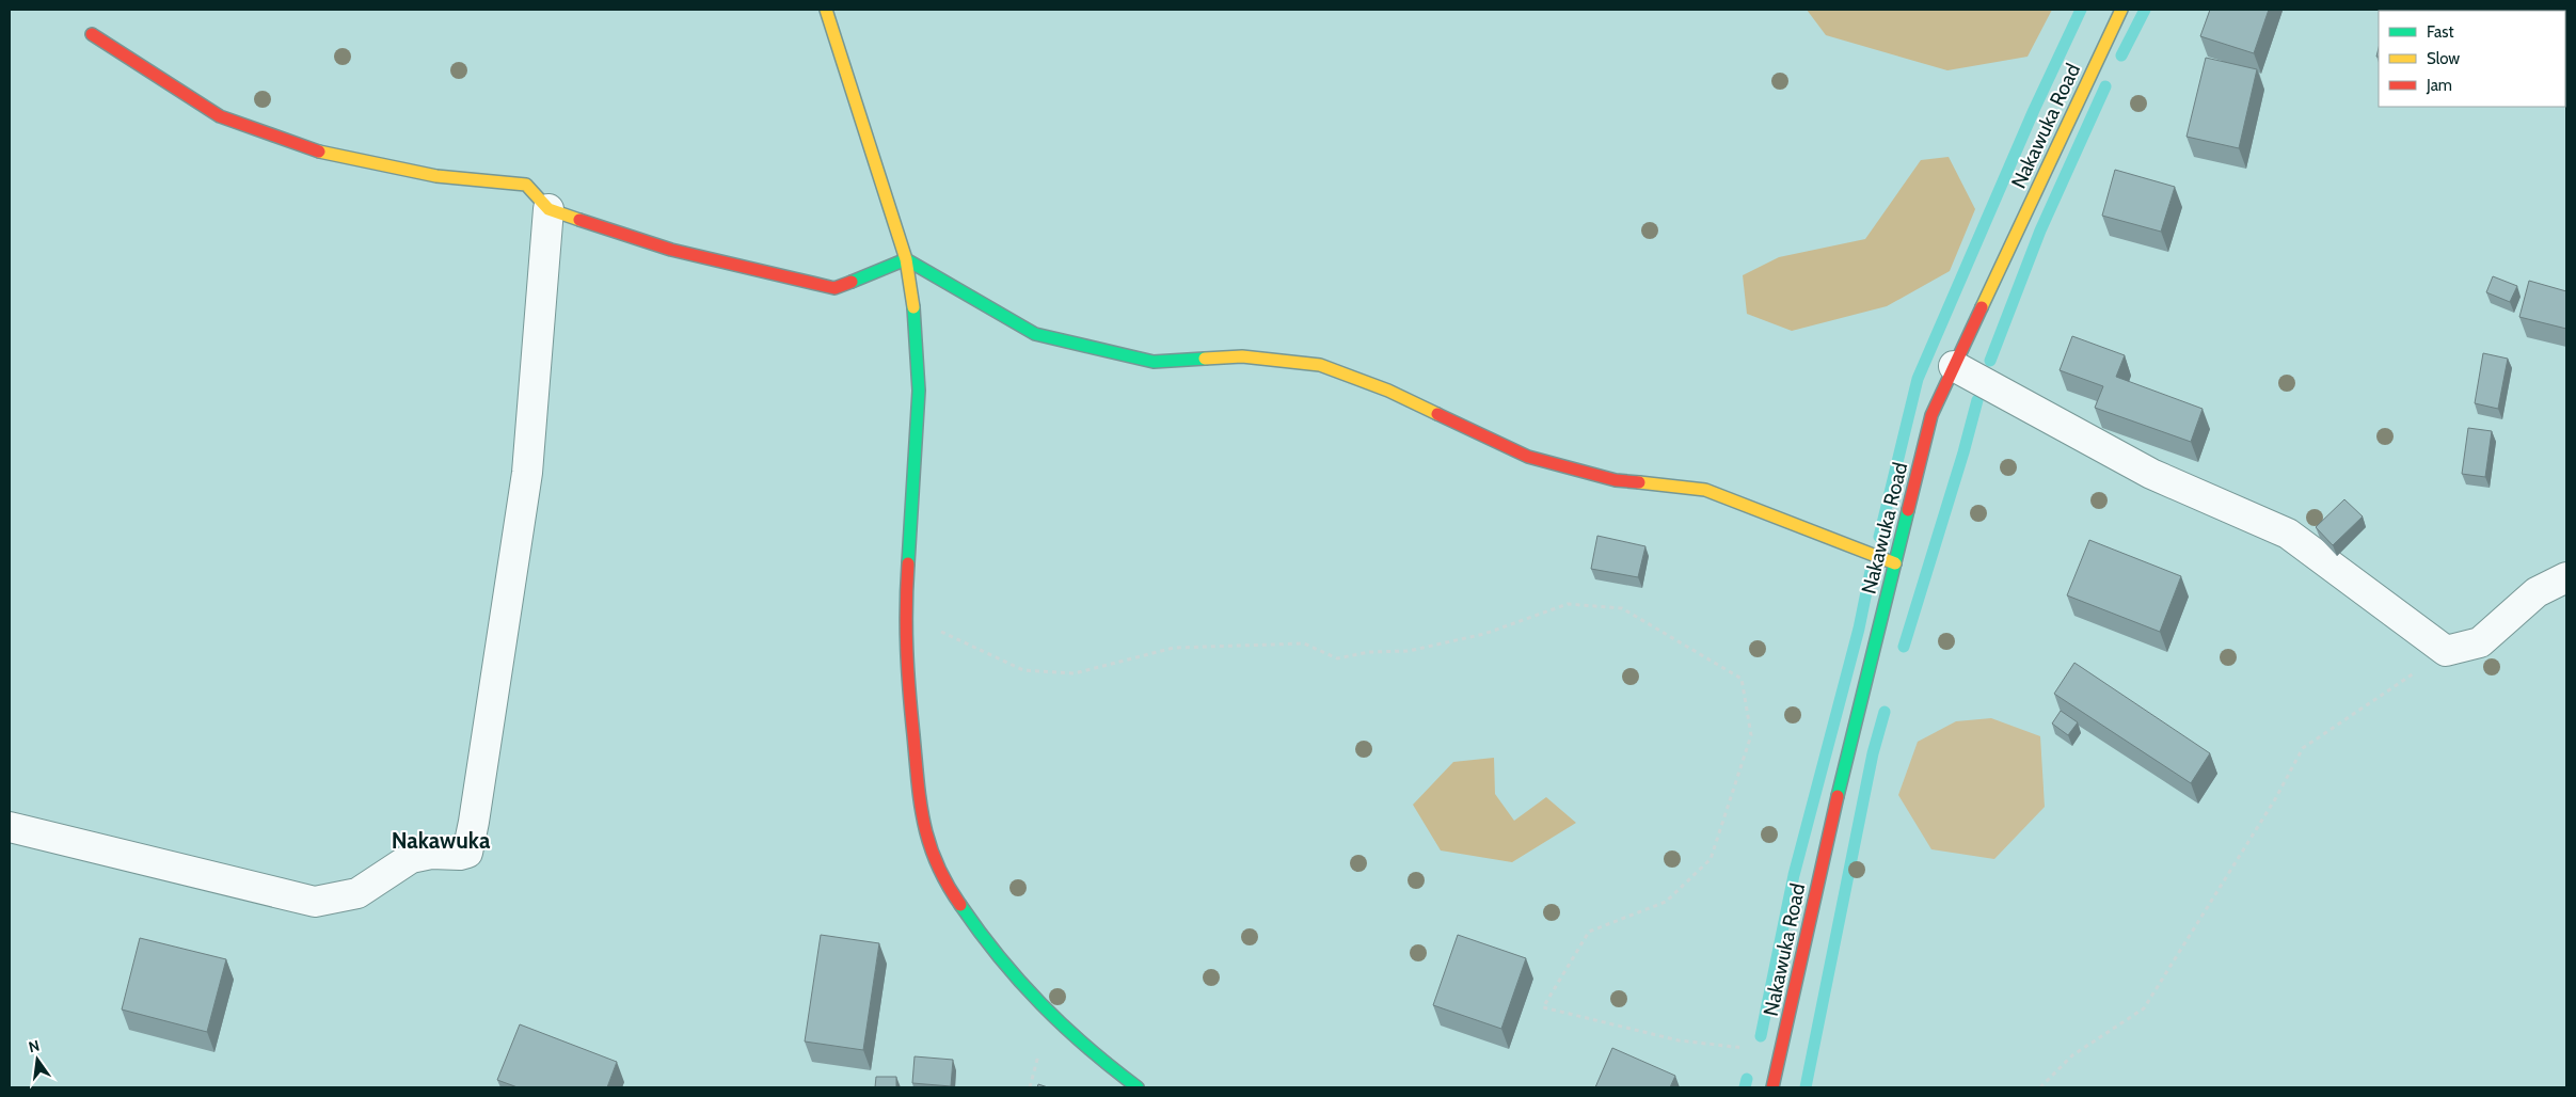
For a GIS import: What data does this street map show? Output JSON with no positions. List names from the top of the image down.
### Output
{
  "streets": {
    "street": ["Nakawuka Road"]
  },
  "districts": ["Nakawuka"],
  "legend": ["Fast", "Slow", "Jam"],
  "north": "top"
}
